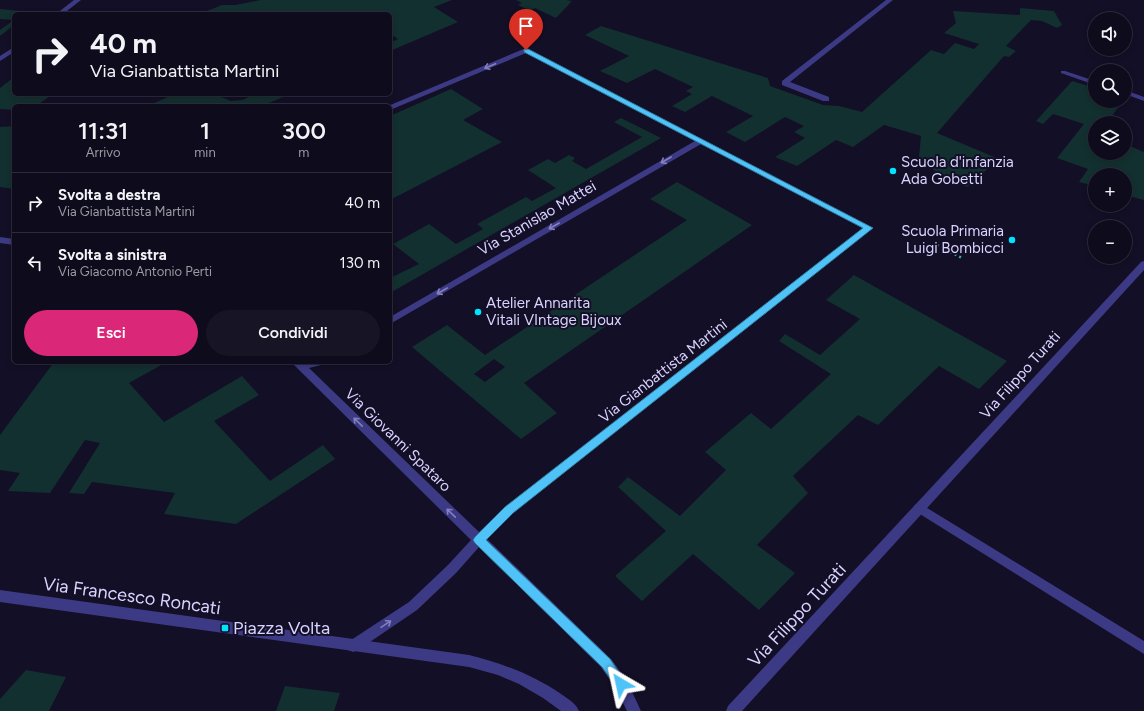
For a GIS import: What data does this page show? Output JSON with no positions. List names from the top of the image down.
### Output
{
  "streets": {
    "street": [
      "Via Stanislao Mattei",
      "Via Gianbattista Martini",
      "Via Filippo Turati",
      "Via Giovanni Spataro",
      "Via Francesco Roncati"
    ]
  },
  "crossings": [
    ["Via Stanislao Mattei", "Via Gianbattista Martini"],
    ["Via Gianbattista Martini", "Via Giovanni Spataro"],
    ["Via Gianbattista Martini", "Via Francesco Roncati"]
  ],
  "one_way": ["Via Stanislao Mattei", "Via Giovanni Spataro"],
  "places": {
    "other": ["Scuola d'infanzia Ada Gobetti", "Scuola Primaria Luigi Bombicci", "Atelier Annarita Vitali VIntage Bijoux"],
    "transit": ["Piazza Volta"]
  },
  "page": {
    "map_buttons": ["+", "−"],
    "turn": ["40 m", "Via Gianbattista Martini"],
    "eta": [
      "11:31",
      "Arrivo",
      "1",
      "min",
      "300",
      "m"
    ],
    "list": [
      {
        "name": "Svolta a destra",
        "note": "Via Gianbattista Martini",
        "value": "40 m"
      },
      {
        "name": "Svolta a sinistra",
        "note": "Via Giacomo Antonio Perti",
        "value": "130 m"
      }
    ],
    "buttons": ["Esci", "Condividi"]
  }
}
